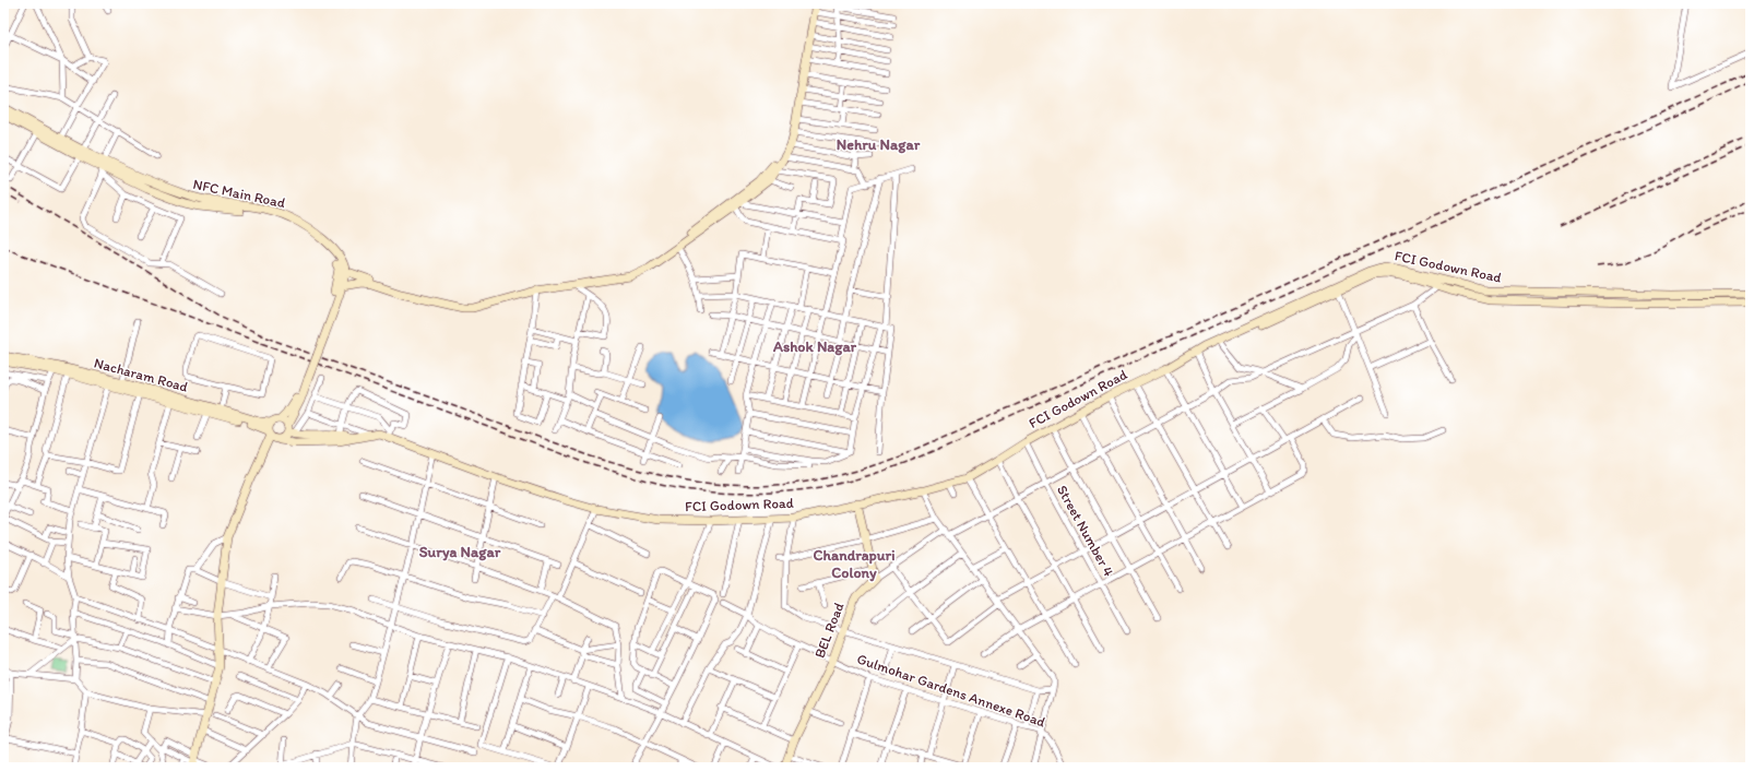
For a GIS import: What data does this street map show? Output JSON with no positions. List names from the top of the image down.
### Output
{
  "streets": {
    "street": [
      "NFC Main Road",
      "FCI Godown Road",
      "Nacharam Road",
      "Street Number 4",
      "BEL Road",
      "Gulmohar Gardens Annexe Road"
    ]
  },
  "crossings": [
    ["FCI Godown Road", "Nacharam Road"],
    ["FCI Godown Road", "Street Number 4"],
    ["BEL Road", "Gulmohar Gardens Annexe Road"]
  ],
  "districts": [
    "Nehru Nagar",
    "Ashok Nagar",
    "Surya Nagar",
    "Chandrapuri Colony"
  ]
}
